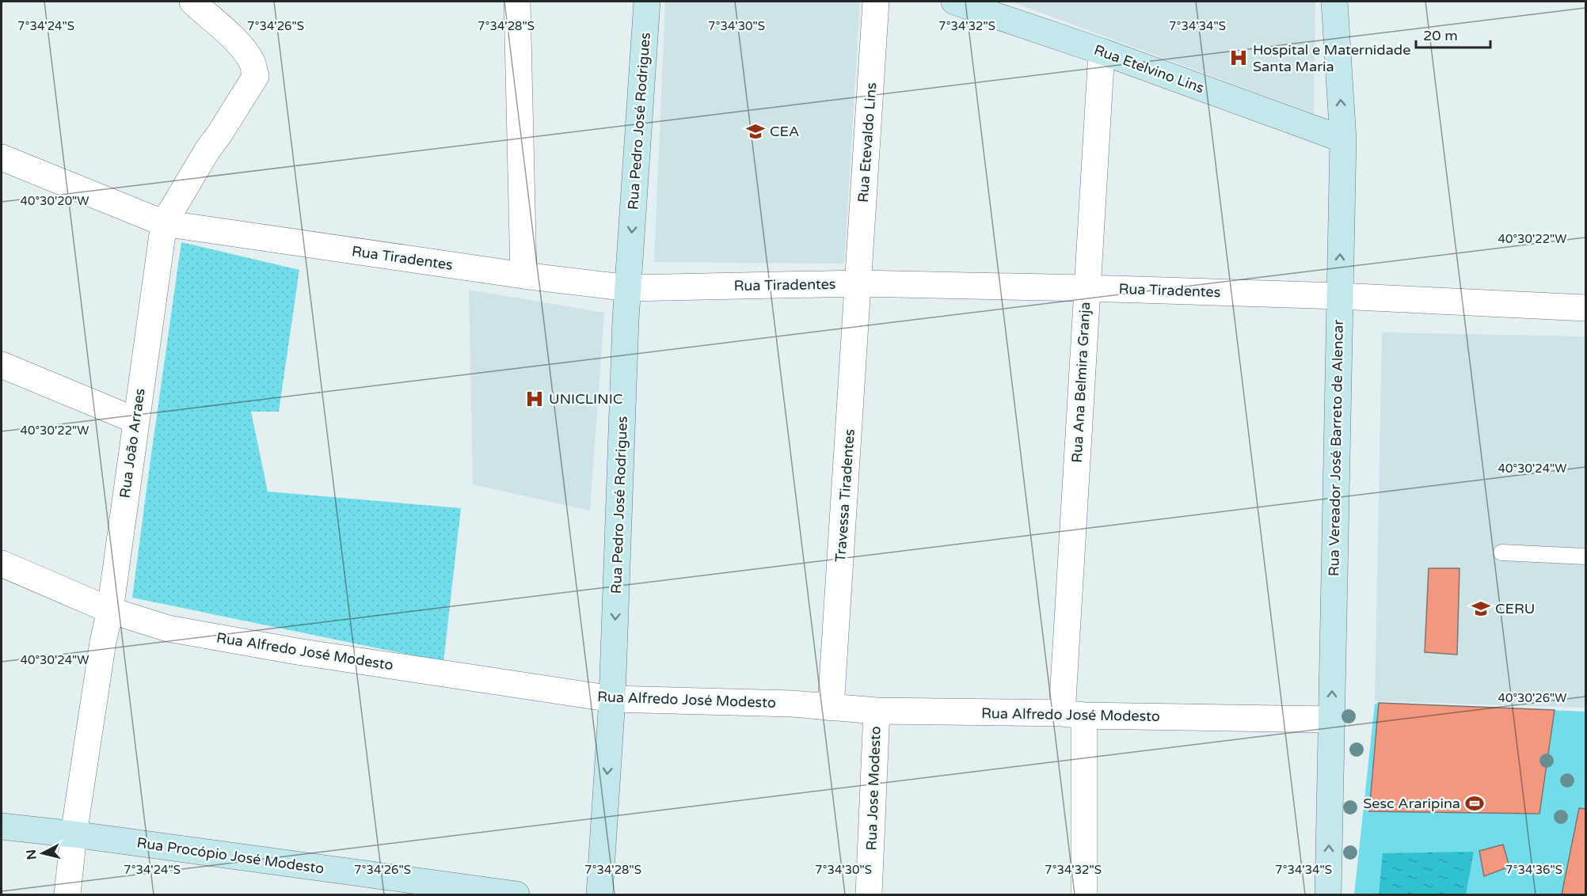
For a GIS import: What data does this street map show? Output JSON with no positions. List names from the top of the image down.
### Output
{
  "streets": {
    "main road": [
      "Rua Etelvino Lins",
      "Rua Pedro José Rodrigues",
      "Rua Vereador José Barreto de Alencar",
      "Rua Procópio José Modesto"
    ],
    "street": [
      "Rua Etevaldo Lins",
      "Rua Tiradentes",
      "Rua Ana Belmira Granja",
      "Rua João Arraes",
      "Travessa Tiradentes",
      "Rua Alfredo José Modesto",
      "Rua Jose Modesto"
    ]
  },
  "crossings": [
    ["Rua Etelvino Lins", "Rua Ana Belmira Granja"],
    ["Rua Etelvino Lins", "Rua Vereador José Barreto de Alencar"],
    ["Rua Pedro José Rodrigues", "Rua Tiradentes"],
    ["Rua Pedro José Rodrigues", "Rua Alfredo José Modesto"],
    ["Rua Etevaldo Lins", "Rua Tiradentes"],
    ["Rua Etevaldo Lins", "Travessa Tiradentes"],
    ["Rua Tiradentes", "Rua Ana Belmira Granja"],
    ["Rua Tiradentes", "Rua João Arraes"],
    ["Rua Tiradentes", "Rua Vereador José Barreto de Alencar"],
    ["Rua Tiradentes", "Travessa Tiradentes"],
    ["Rua Ana Belmira Granja", "Rua Alfredo José Modesto"],
    ["Rua João Arraes", "Rua Alfredo José Modesto"],
    ["Rua João Arraes", "Rua Procópio José Modesto"],
    ["Rua Vereador José Barreto de Alencar", "Rua Alfredo José Modesto"],
    ["Travessa Tiradentes", "Rua Alfredo José Modesto"],
    ["Rua Alfredo José Modesto", "Rua Jose Modesto"]
  ],
  "one_way": ["Rua Pedro José Rodrigues", "Rua Vereador José Barreto de Alencar"],
  "places": {
    "hospital": ["Hospital e Maternidade Santa Maria", "UNICLINIC"],
    "school or university": ["CEA", "CERU"],
    "sports": ["Sesc Araripina"]
  },
  "scale_bar": "20 m",
  "north": "left",
  "coordinates": [
    "7°34'24\"S",
    "7°34'26\"S",
    "7°34'28\"S",
    "7°34'30\"S",
    "7°34'32\"S",
    "7°34'34\"S",
    "40°30'20\"W",
    "40°30'22\"W",
    "40°30'24\"W",
    "40°30'26\"W",
    "7°34'36\"S"
  ]
}
